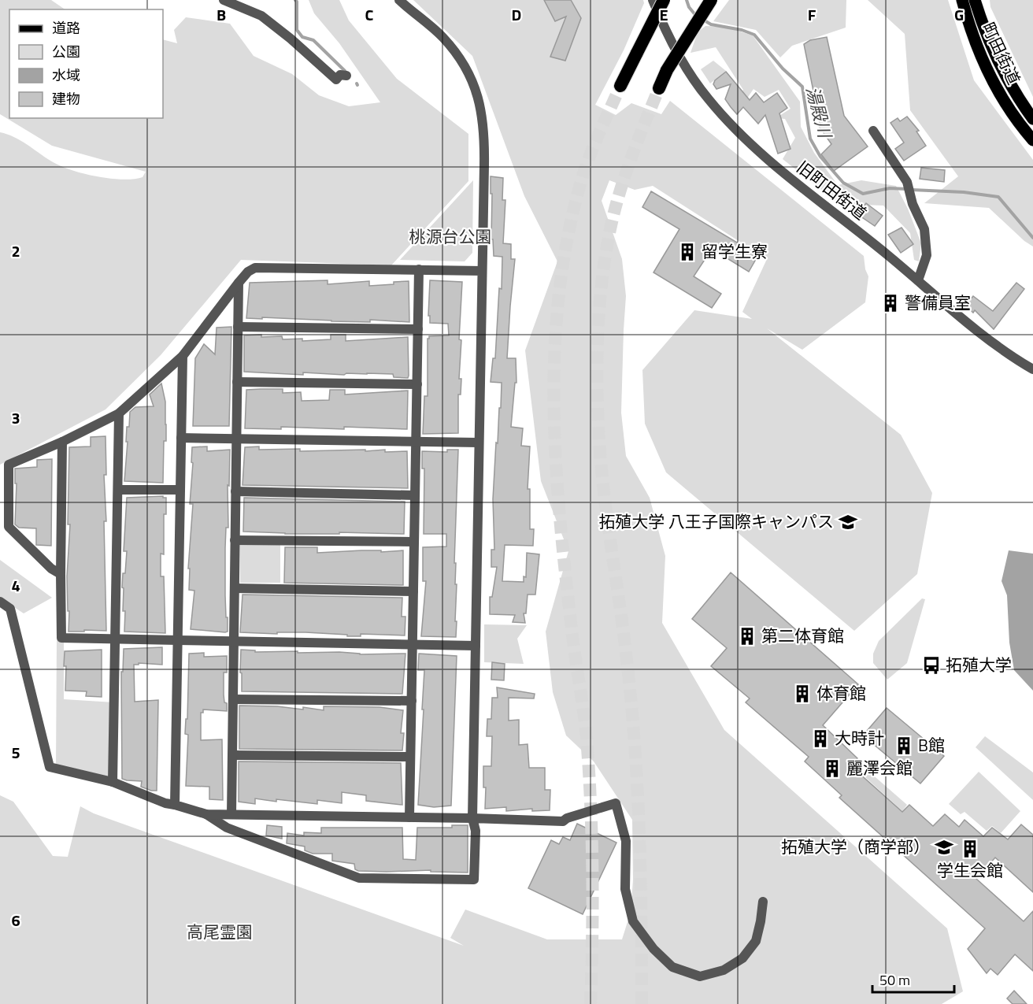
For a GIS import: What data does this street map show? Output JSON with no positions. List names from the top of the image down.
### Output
{
  "streets": {
    "main road": ["町田街道"],
    "street": ["旧町田街道"]
  },
  "water": ["湯殿川"],
  "parks": ["桃源台公園", "高尾霊園"],
  "places": {
    "building": [
      "留学生寮",
      "警備員室",
      "第二体育館",
      "体育館",
      "大時計",
      "B館",
      "麗澤会館",
      "学生会館"
    ],
    "school or university": ["拓殖大学 八王子国際キャンパス", "拓殖大学（商学部）"],
    "bus stop": ["拓殖大学"]
  },
  "legend": [
    "道路",
    "公園",
    "水域",
    "建物"
  ],
  "scale_bar": "50 m",
  "grid": {
    "columns": [
      "B",
      "C",
      "D",
      "E",
      "F",
      "G"
    ],
    "rows": [
      "2",
      "3",
      "4",
      "5",
      "6"
    ]
  }
}
